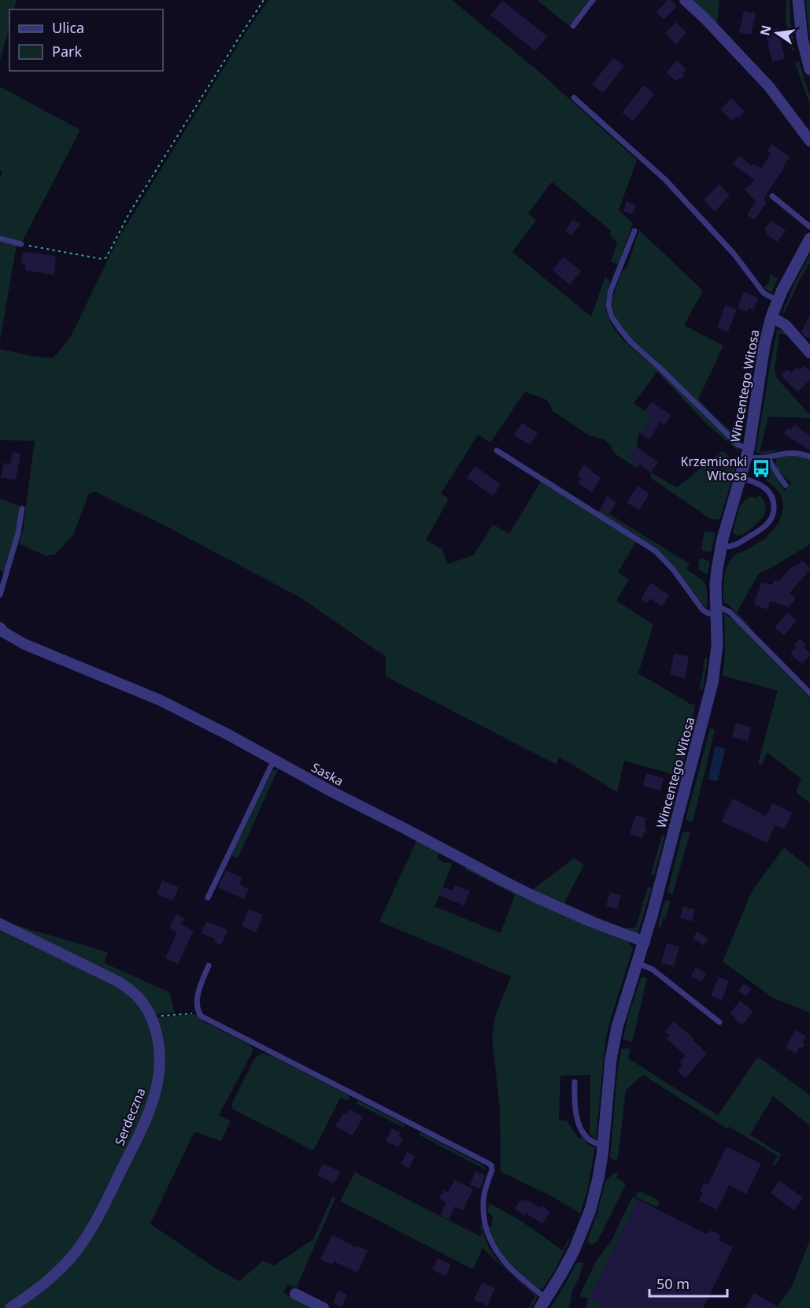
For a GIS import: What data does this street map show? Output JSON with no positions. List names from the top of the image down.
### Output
{
  "streets": {
    "street": ["Wincentego Witosa", "Saska", "Serdeczna"]
  },
  "crossings": [
    ["Wincentego Witosa", "Saska"]
  ],
  "places": {
    "bus stop": ["Krzemionki Witosa"]
  },
  "legend": ["Ulica", "Park"],
  "scale_bar": "50 m",
  "north": "left"
}
